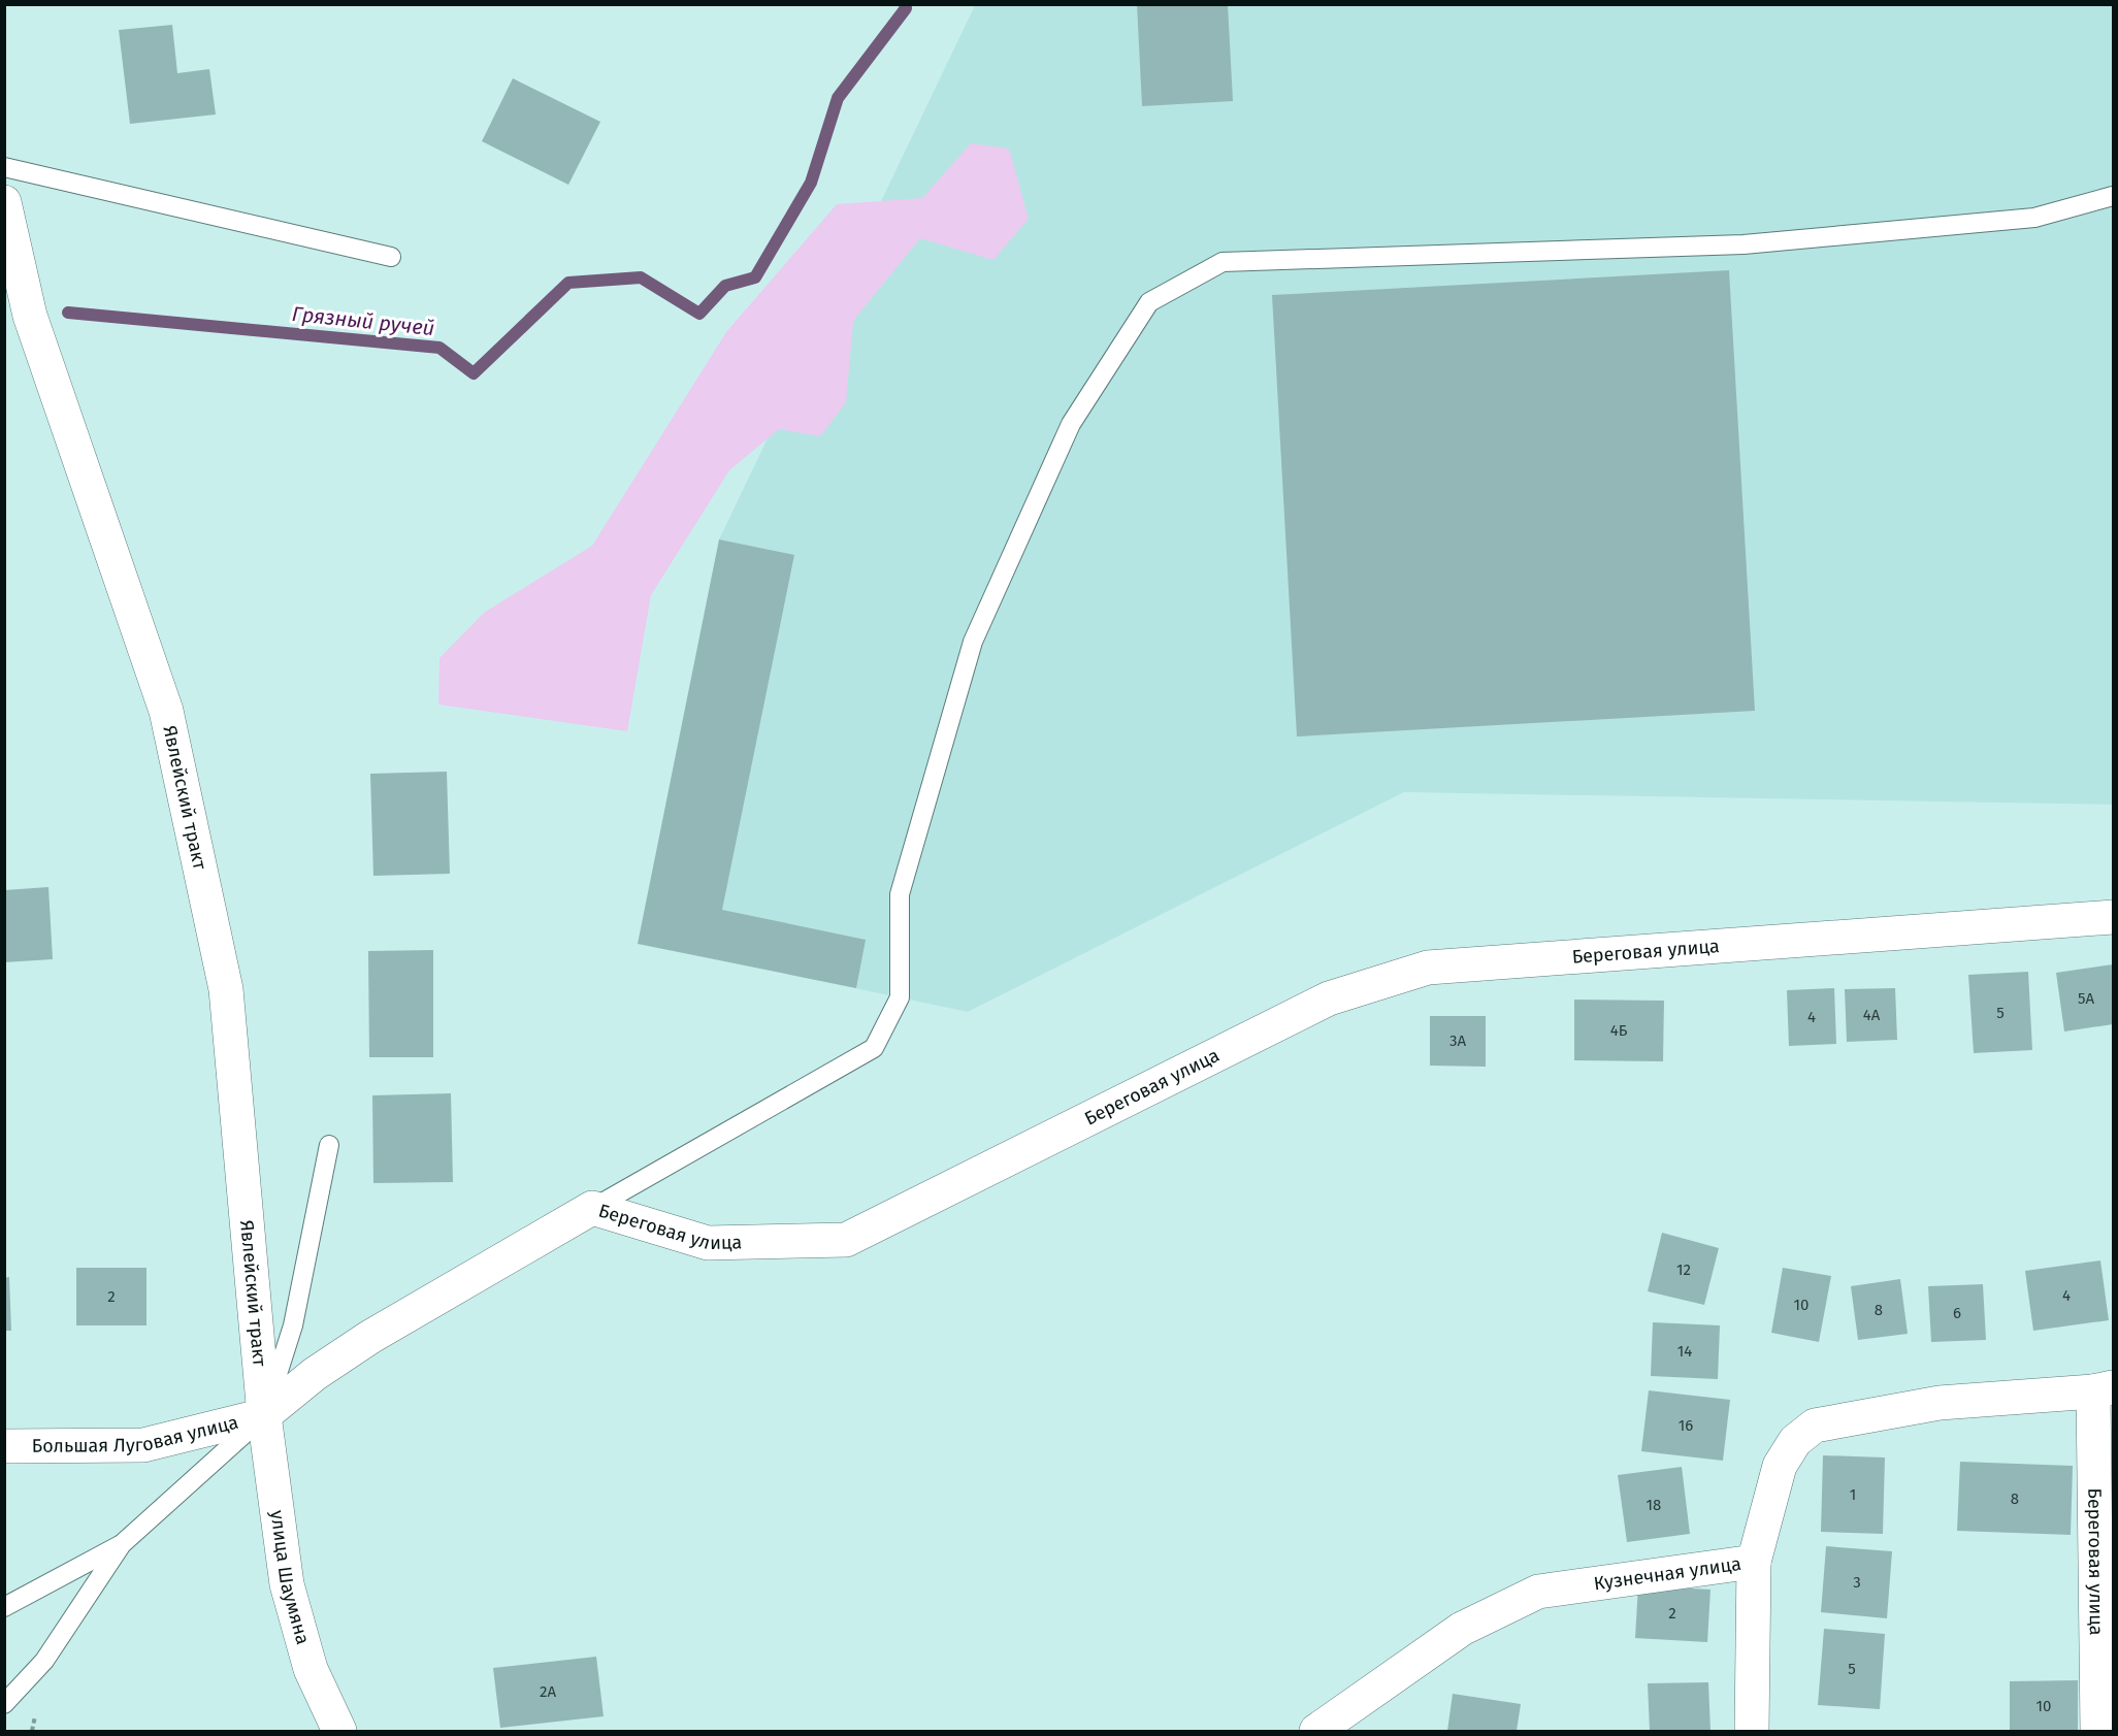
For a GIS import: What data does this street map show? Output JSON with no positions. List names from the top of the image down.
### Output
{
  "streets": {
    "street": [
      "Явлейский тракт",
      "Береговая улица",
      "Большая Луговая улица",
      "Кузнечная улица",
      "улица Шаумяна"
    ]
  },
  "crossings": [
    ["Явлейский тракт", "Береговая улица"],
    ["Явлейский тракт", "Большая Луговая улица"],
    ["Явлейский тракт", "улица Шаумяна"],
    ["Береговая улица", "Большая Луговая улица"],
    ["Береговая улица", "Кузнечная улица"],
    ["Береговая улица", "улица Шаумяна"],
    ["Большая Луговая улица", "улица Шаумяна"]
  ],
  "water": ["Грязный ручей"],
  "house_numbers": [
    "5А",
    "5",
    "4А",
    "4",
    "4Б",
    "3А",
    "12",
    "4",
    "2",
    "10",
    "8",
    "6",
    "14",
    "16",
    "1",
    "8",
    "18",
    "3",
    "2",
    "5",
    "2А",
    "10"
  ]
}
